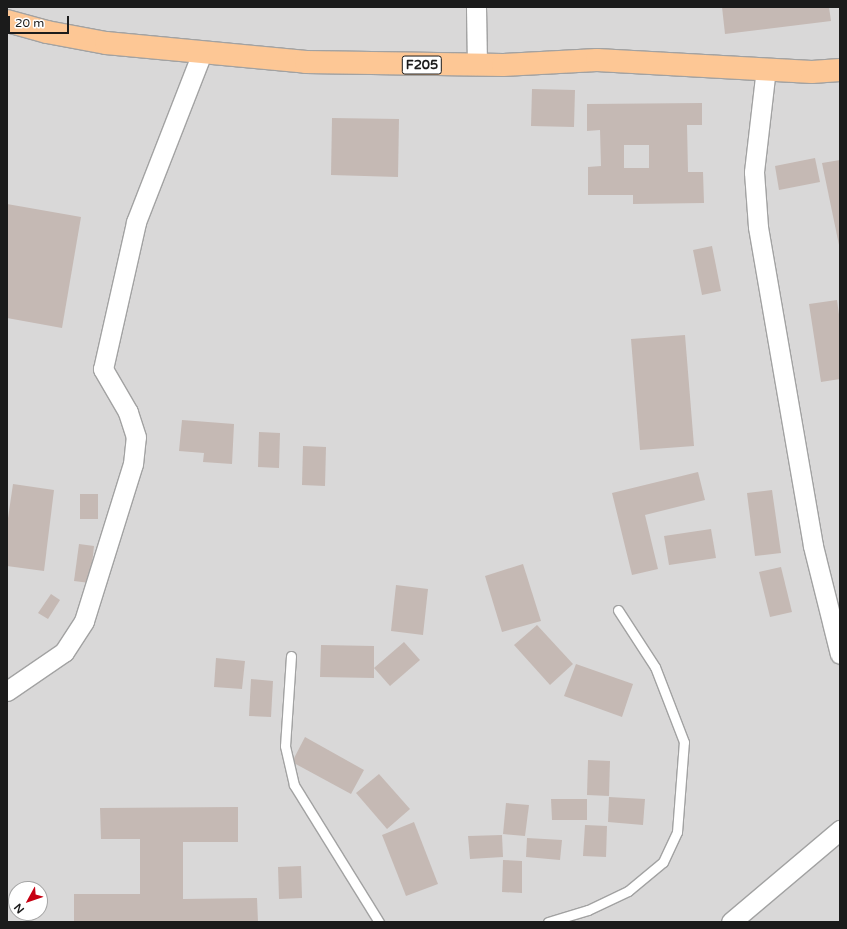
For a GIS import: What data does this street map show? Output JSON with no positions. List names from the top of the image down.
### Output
{
  "streets": {
    "main road": ["F205"]
  },
  "scale_bar": "20 m",
  "north": "bottom left"
}
